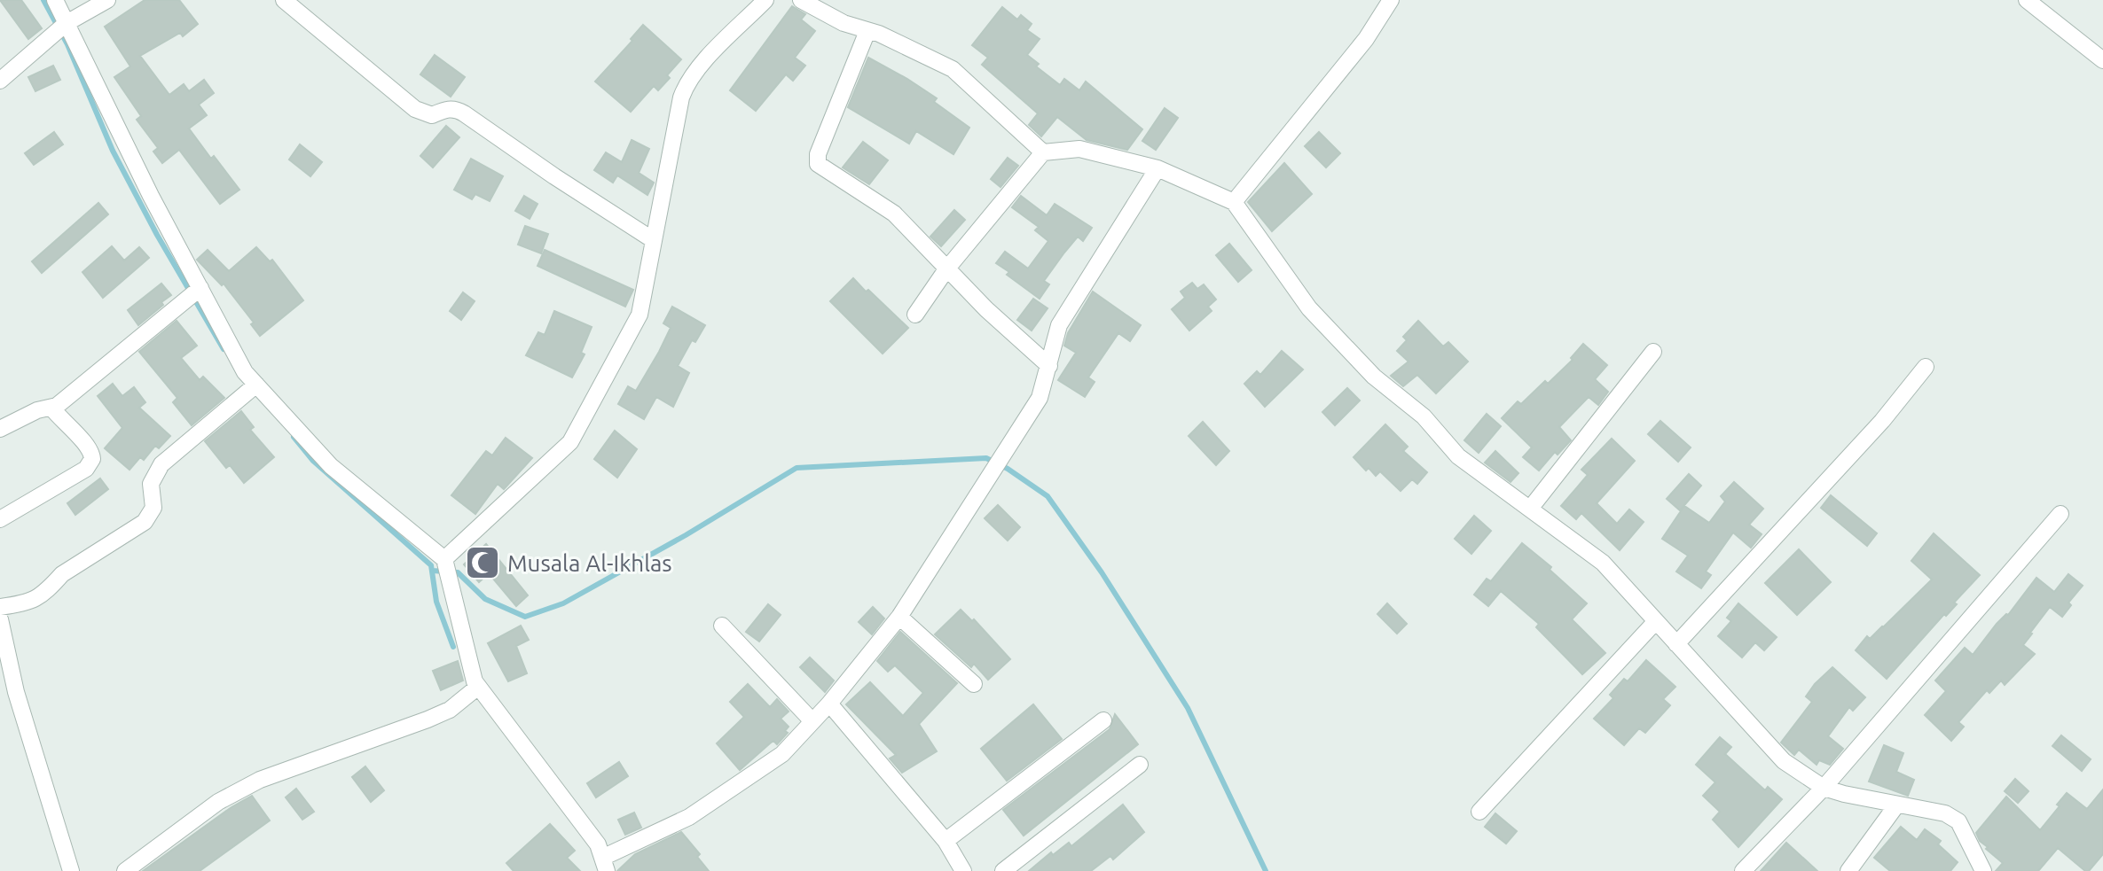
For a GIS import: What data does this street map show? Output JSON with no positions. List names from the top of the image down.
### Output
{
  "places": {
    "mosque": ["Musala Al-Ikhlas"]
  }
}
